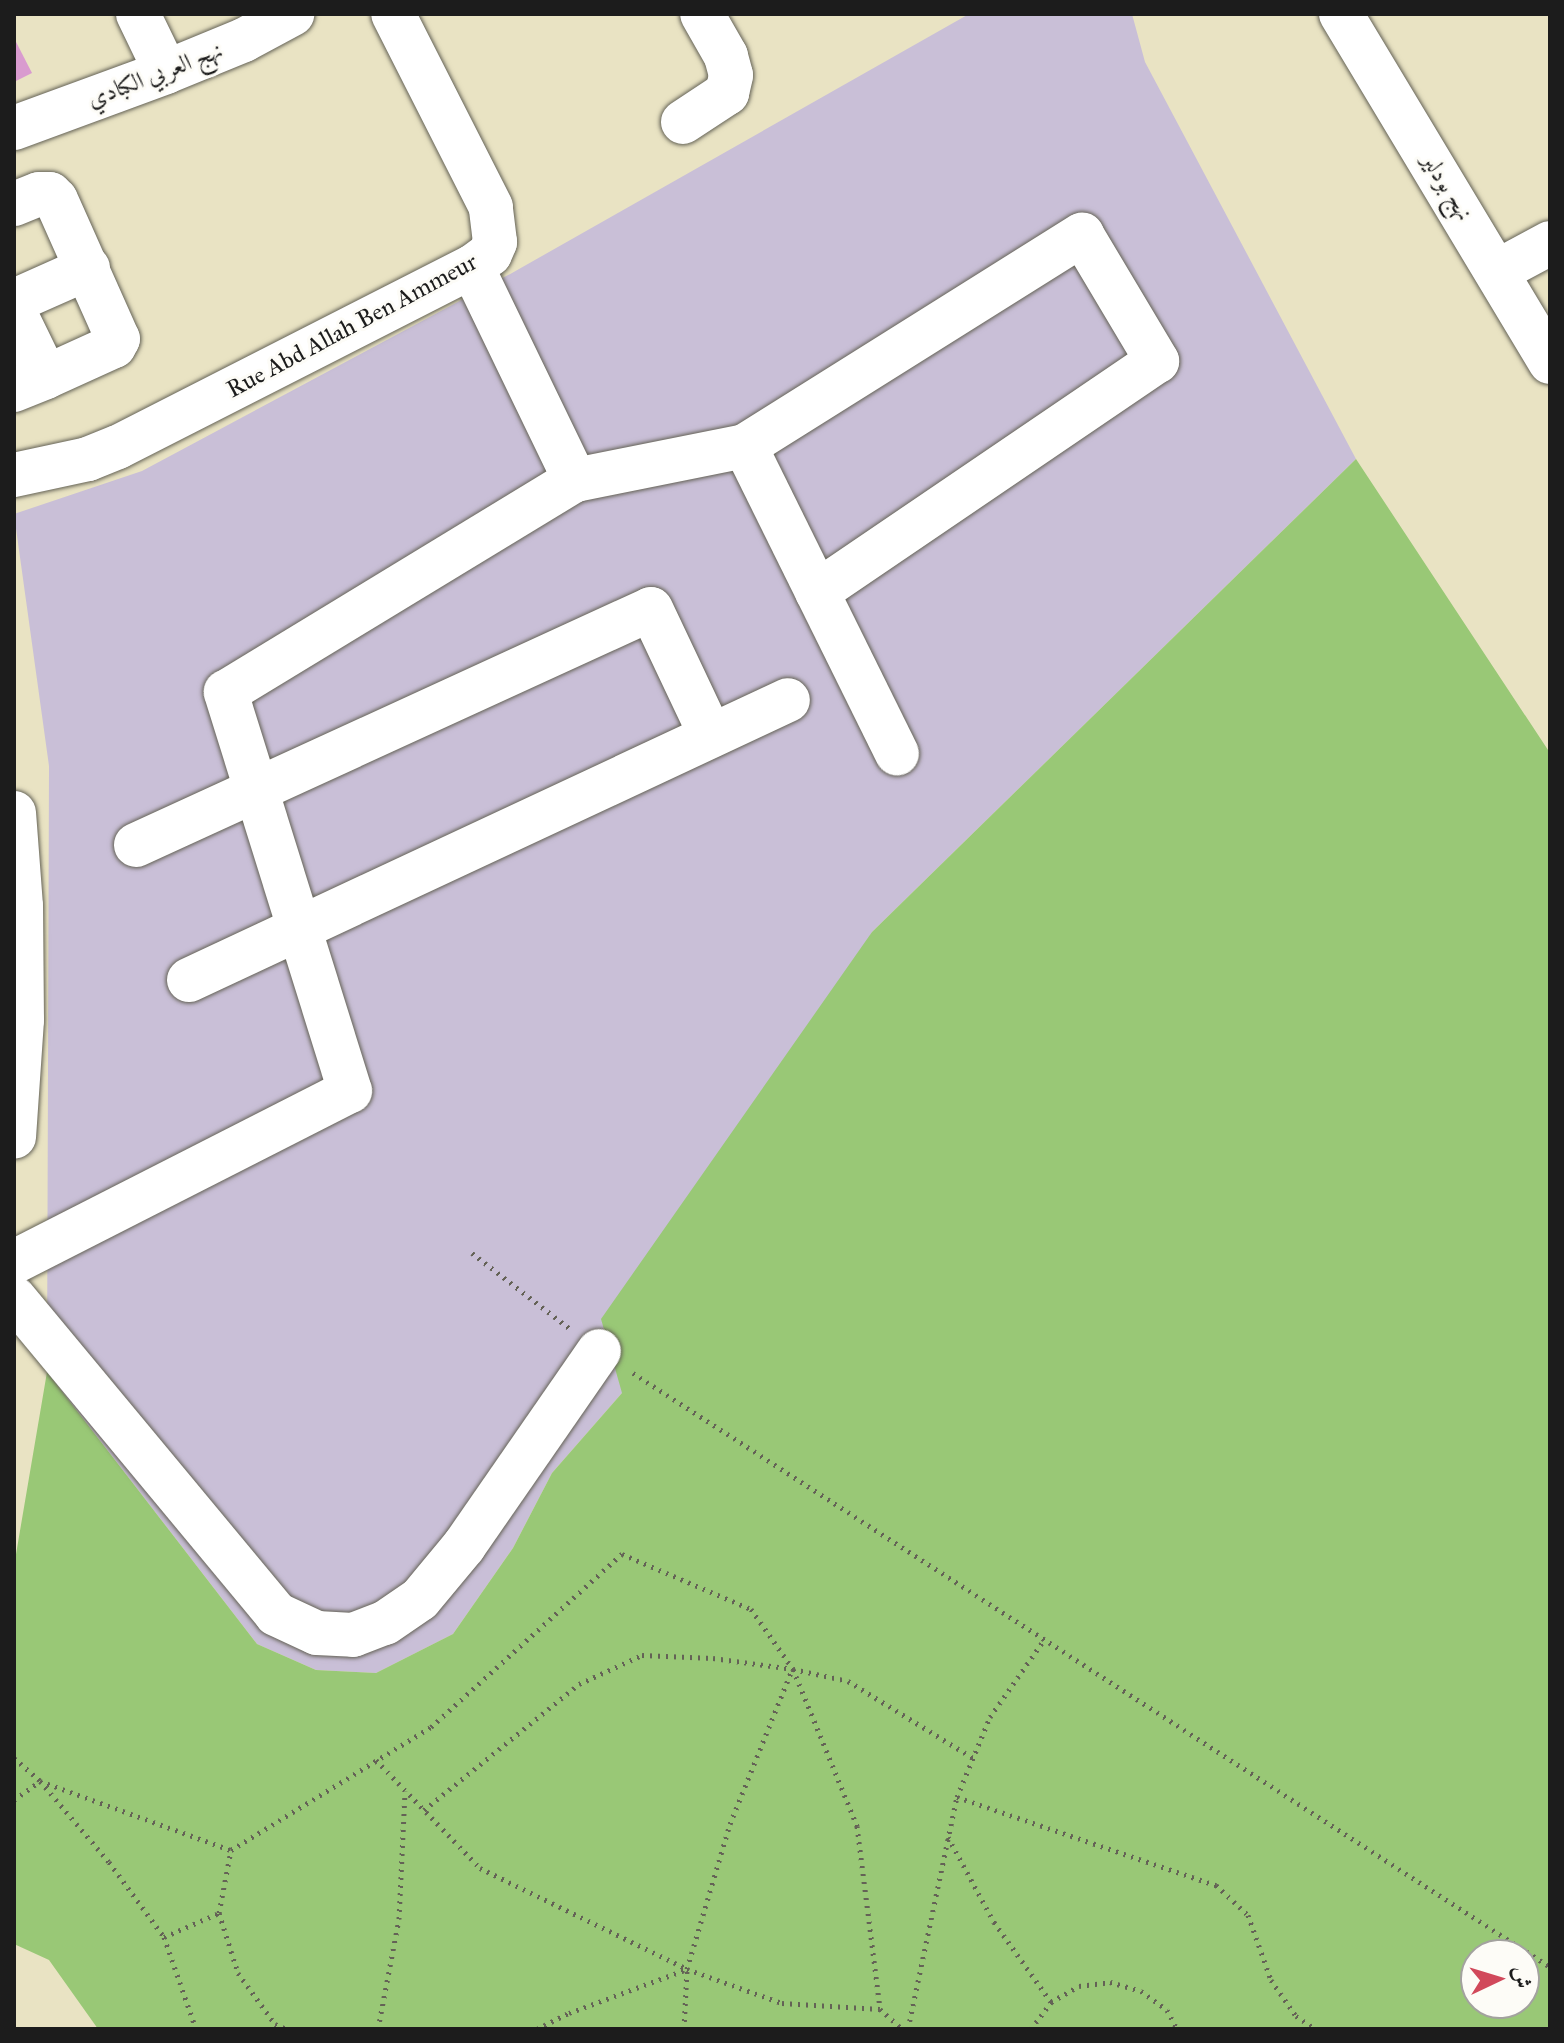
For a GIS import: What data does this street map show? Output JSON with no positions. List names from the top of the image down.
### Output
{
  "streets": {
    "street": ["نهج العربي الكبادي", "نهج بودلير", "Rue Abd Allah Ben Ammeur"]
  },
  "north": "right"
}
